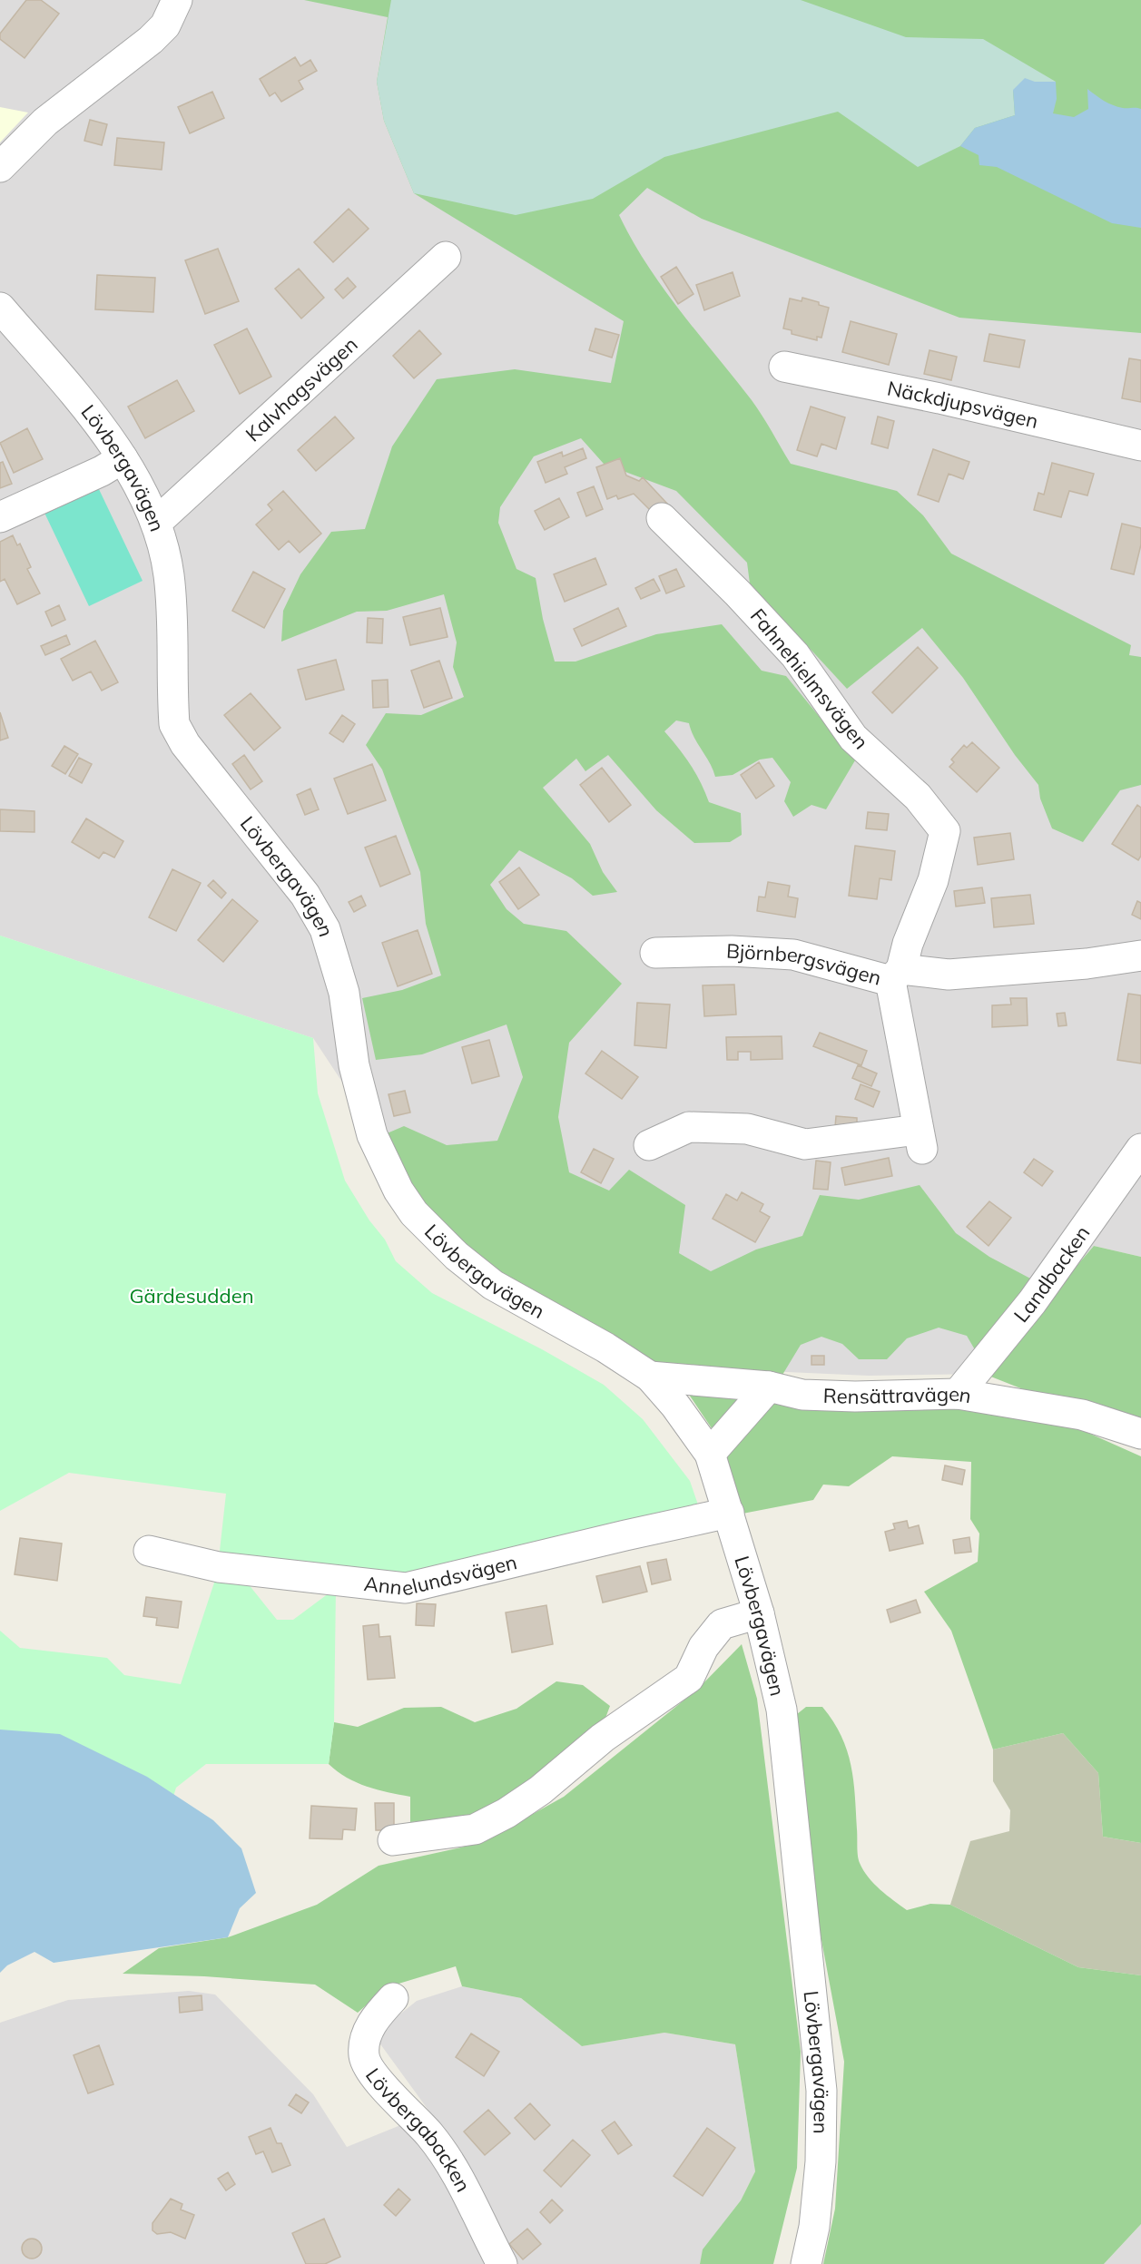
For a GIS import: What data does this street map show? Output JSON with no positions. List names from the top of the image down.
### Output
{
  "streets": {
    "street": [
      "Kalvhagsvägen",
      "Näckdjupsvägen",
      "Lövbergavägen",
      "Fahnehielmsvägen",
      "Björnbergsvägen",
      "Landbacken",
      "Rensättravägen",
      "Annelundsvägen",
      "Lövbergabacken"
    ]
  },
  "crossings": [
    ["Kalvhagsvägen", "Lövbergavägen"],
    ["Lövbergavägen", "Rensättravägen"],
    ["Lövbergavägen", "Annelundsvägen"],
    ["Fahnehielmsvägen", "Björnbergsvägen"],
    ["Landbacken", "Rensättravägen"]
  ],
  "parks": ["Gärdesudden"]
}
